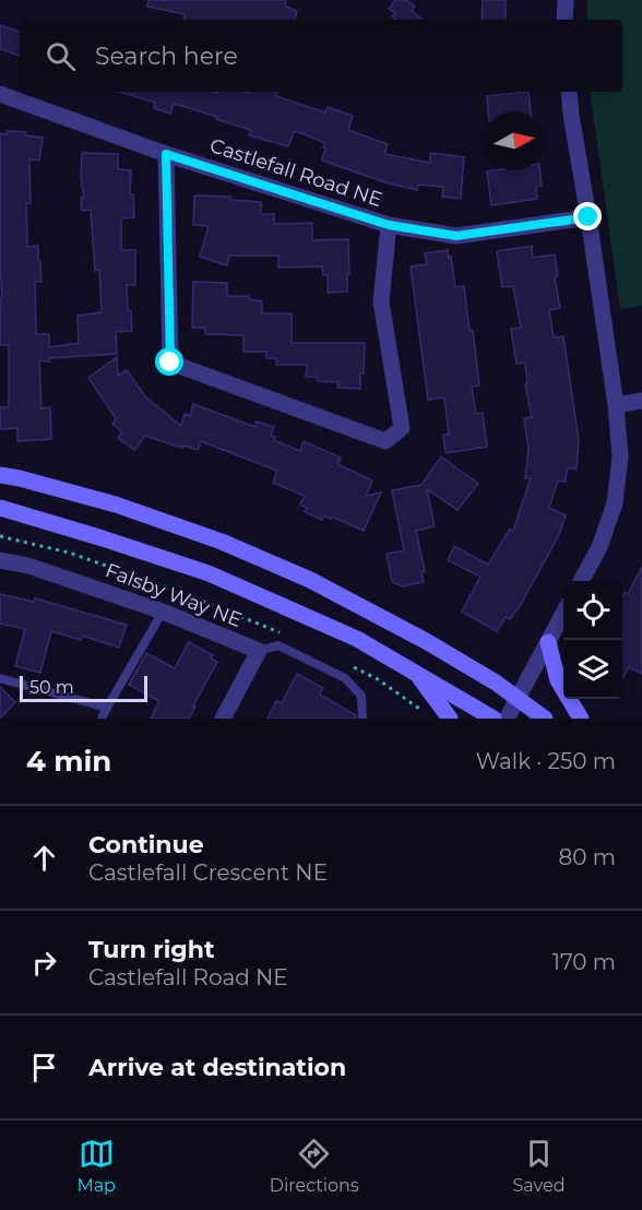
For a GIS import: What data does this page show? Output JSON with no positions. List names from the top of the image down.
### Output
{
  "streets": {
    "street": ["Castlefall Road NE", "Falsby Way NE"]
  },
  "scale_bar": "50 m",
  "north": "right",
  "page": {
    "search": "Search here",
    "scale": "50 m",
    "heading": ["4 min", "Walk · 250 m"],
    "list": [
      ["Continue", "Castlefall Crescent NE", "80 m"],
      ["Turn right", "Castlefall Road NE", "170 m"],
      "Arrive at destination"
    ],
    "nav": ["Map", "Directions", "Saved"]
  }
}
